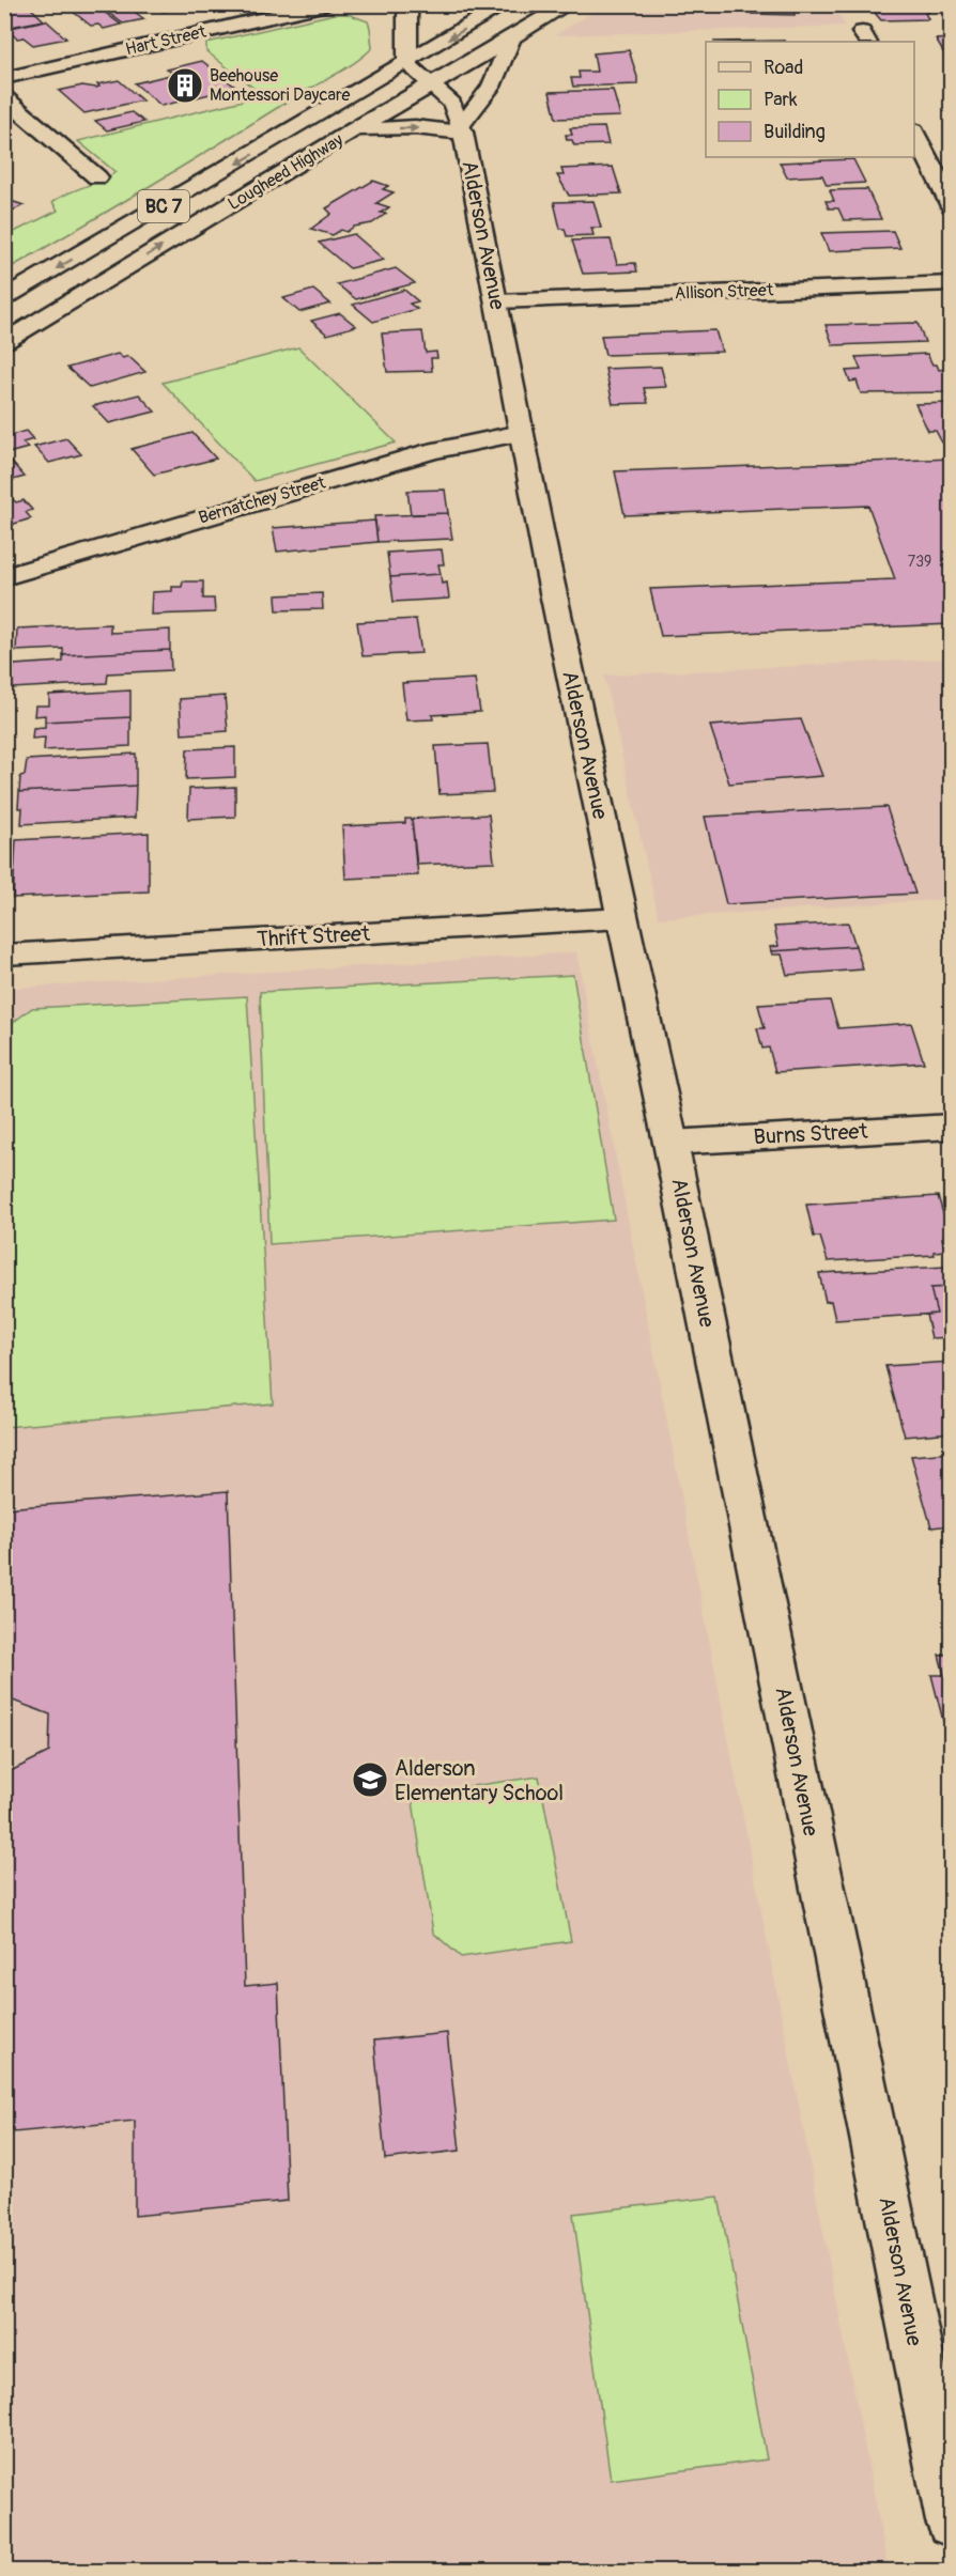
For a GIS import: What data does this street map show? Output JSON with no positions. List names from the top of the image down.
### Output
{
  "streets": {
    "street": [
      "Hart Street",
      "Lougheed Highway",
      "BC 7",
      "Alderson Avenue",
      "Allison Street",
      "Bernatchey Street",
      "Thrift Street",
      "Burns Street"
    ]
  },
  "crossings": [
    ["Lougheed Highway", "Alderson Avenue"],
    ["Alderson Avenue", "Allison Street"],
    ["Alderson Avenue", "Bernatchey Street"],
    ["Alderson Avenue", "Thrift Street"],
    ["Alderson Avenue", "Burns Street"]
  ],
  "places": {
    "building": ["Beehouse Montessori Daycare"],
    "school or university": ["Alderson Elementary School"]
  },
  "house_numbers": ["739"],
  "legend": ["Road", "Park", "Building"]
}
